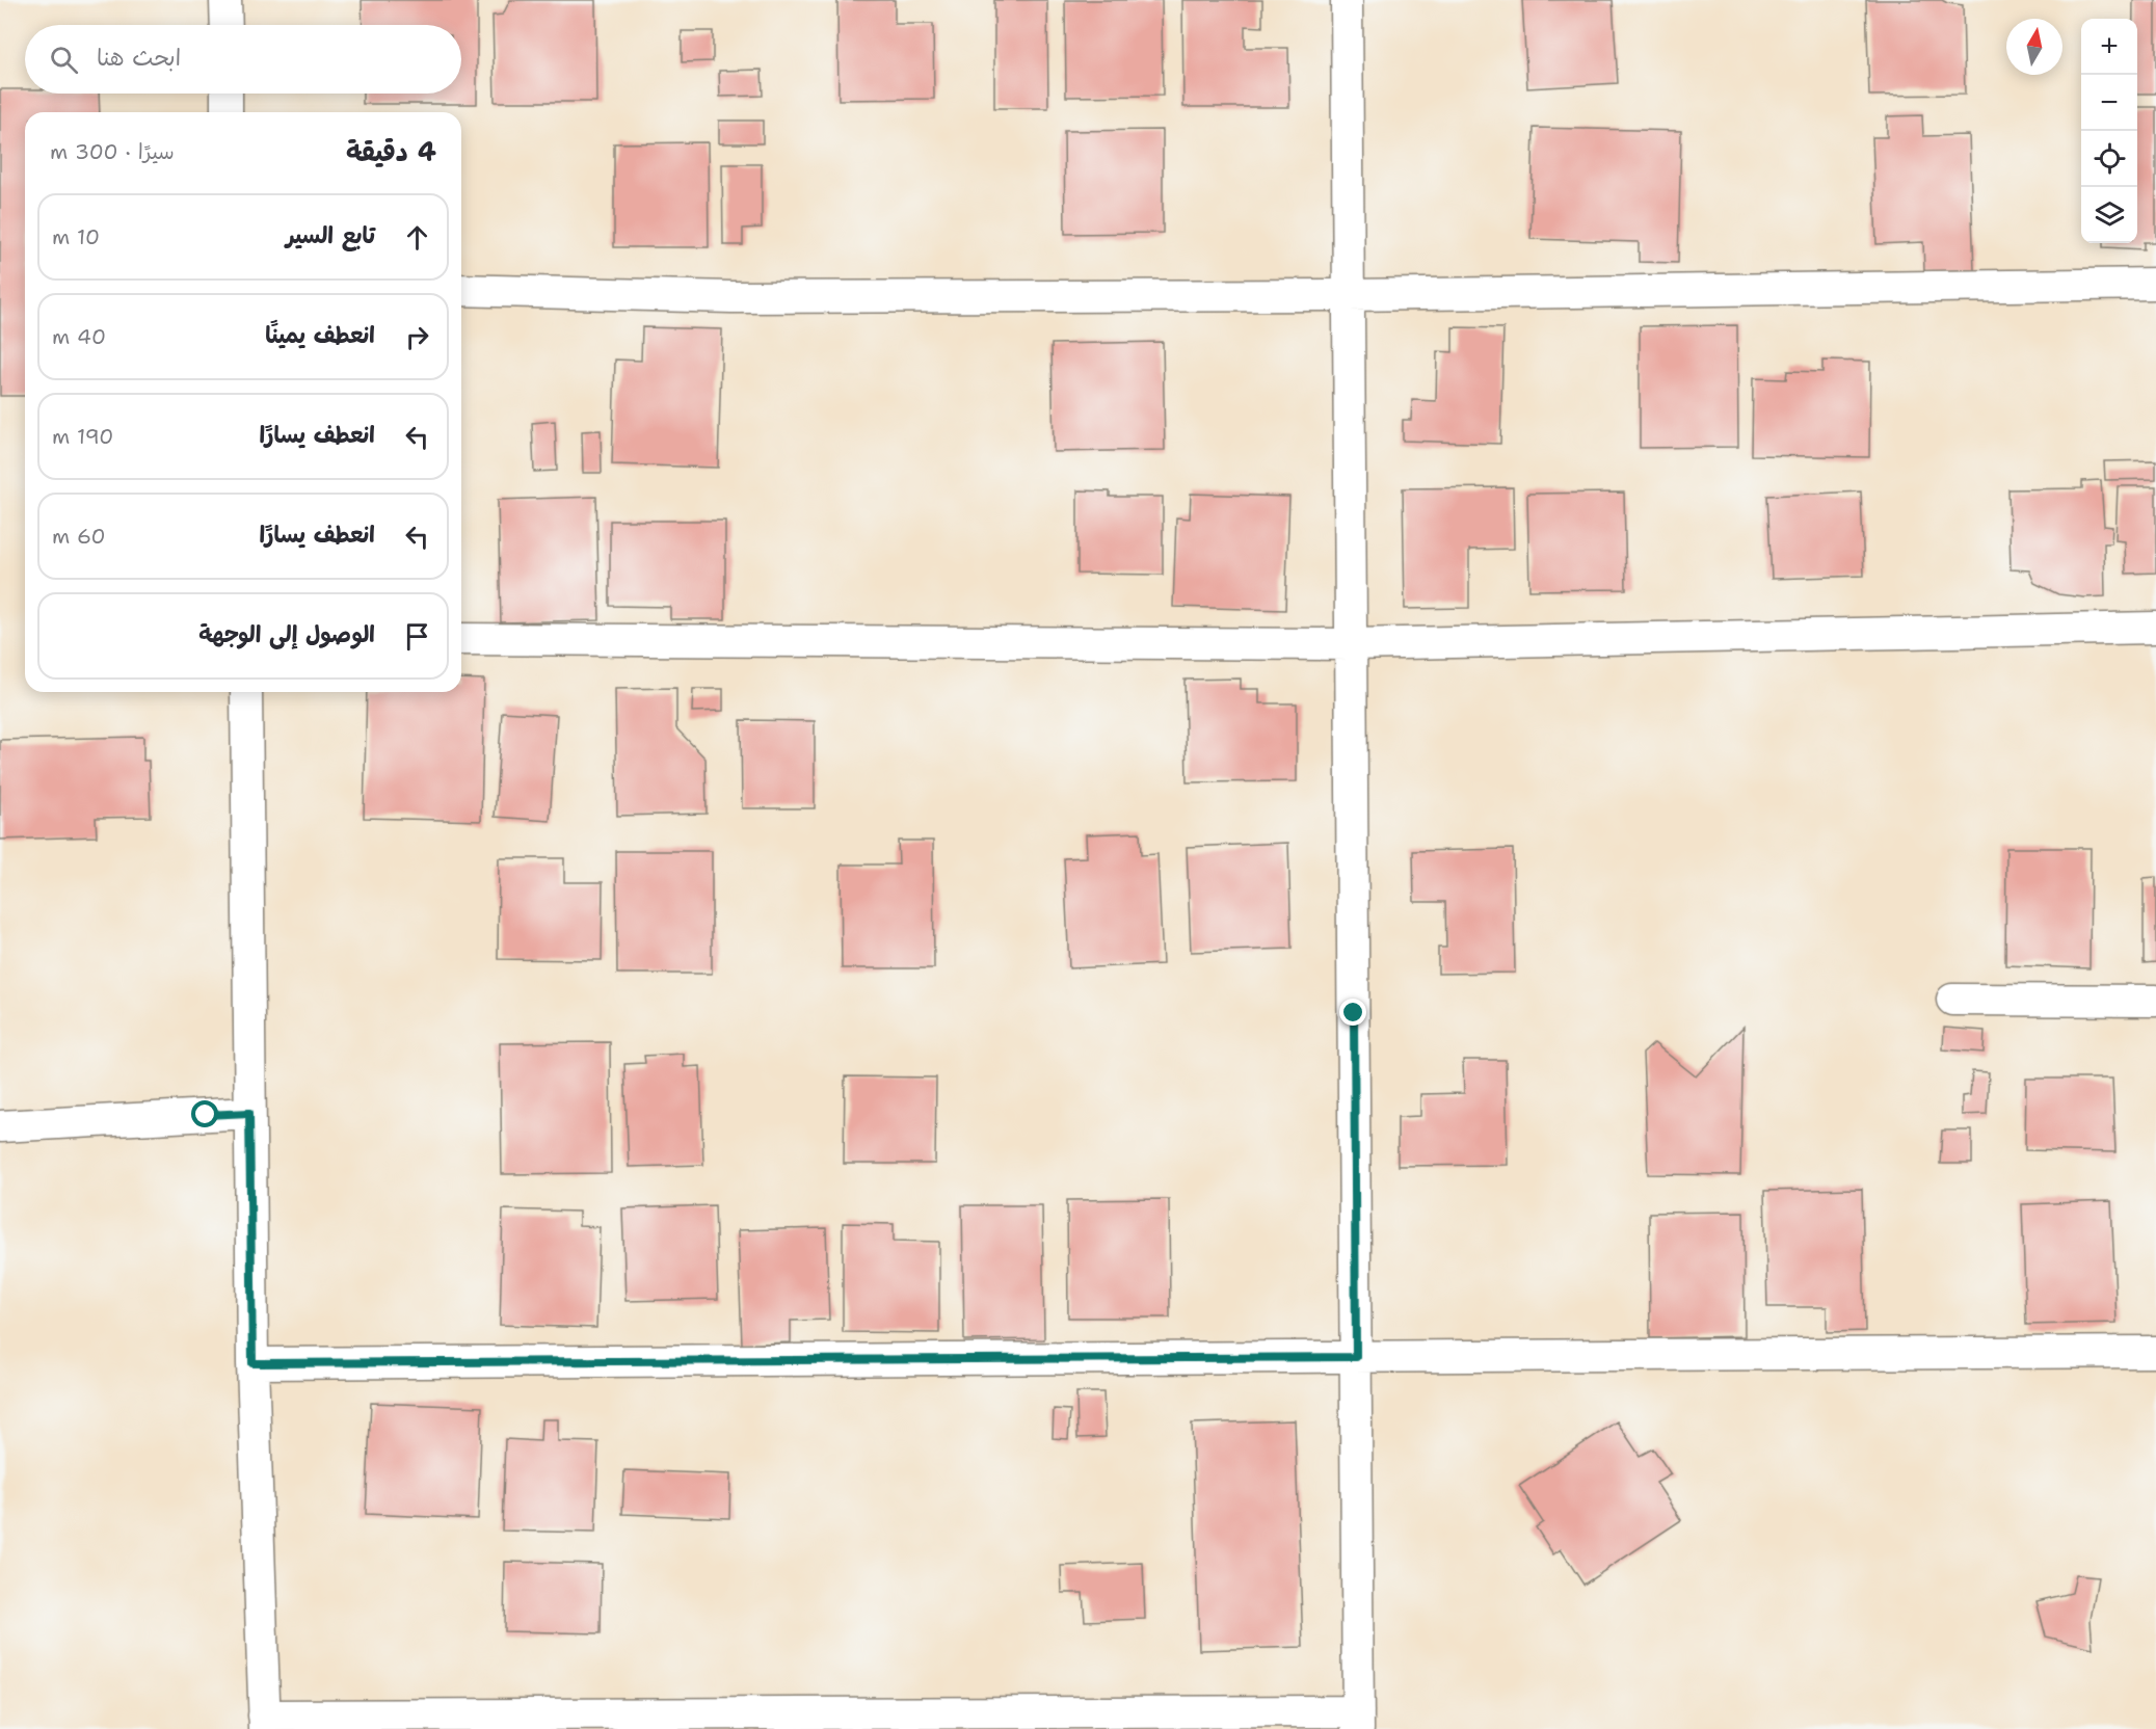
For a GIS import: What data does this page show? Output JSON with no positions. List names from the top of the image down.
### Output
{
  "north": "top",
  "page": {
    "map_buttons": ["+", "−"],
    "search": "ابحث هنا",
    "heading": ["4 دقيقة", "سيرًا · 300 m"],
    "list": [
      ["تابع السير", "10 m"],
      ["انعطف يمينًا", "40 m"],
      ["انعطف يسارًا", "190 m"],
      ["انعطف يسارًا", "60 m"],
      "الوصول إلى الوجهة"
    ]
  }
}
